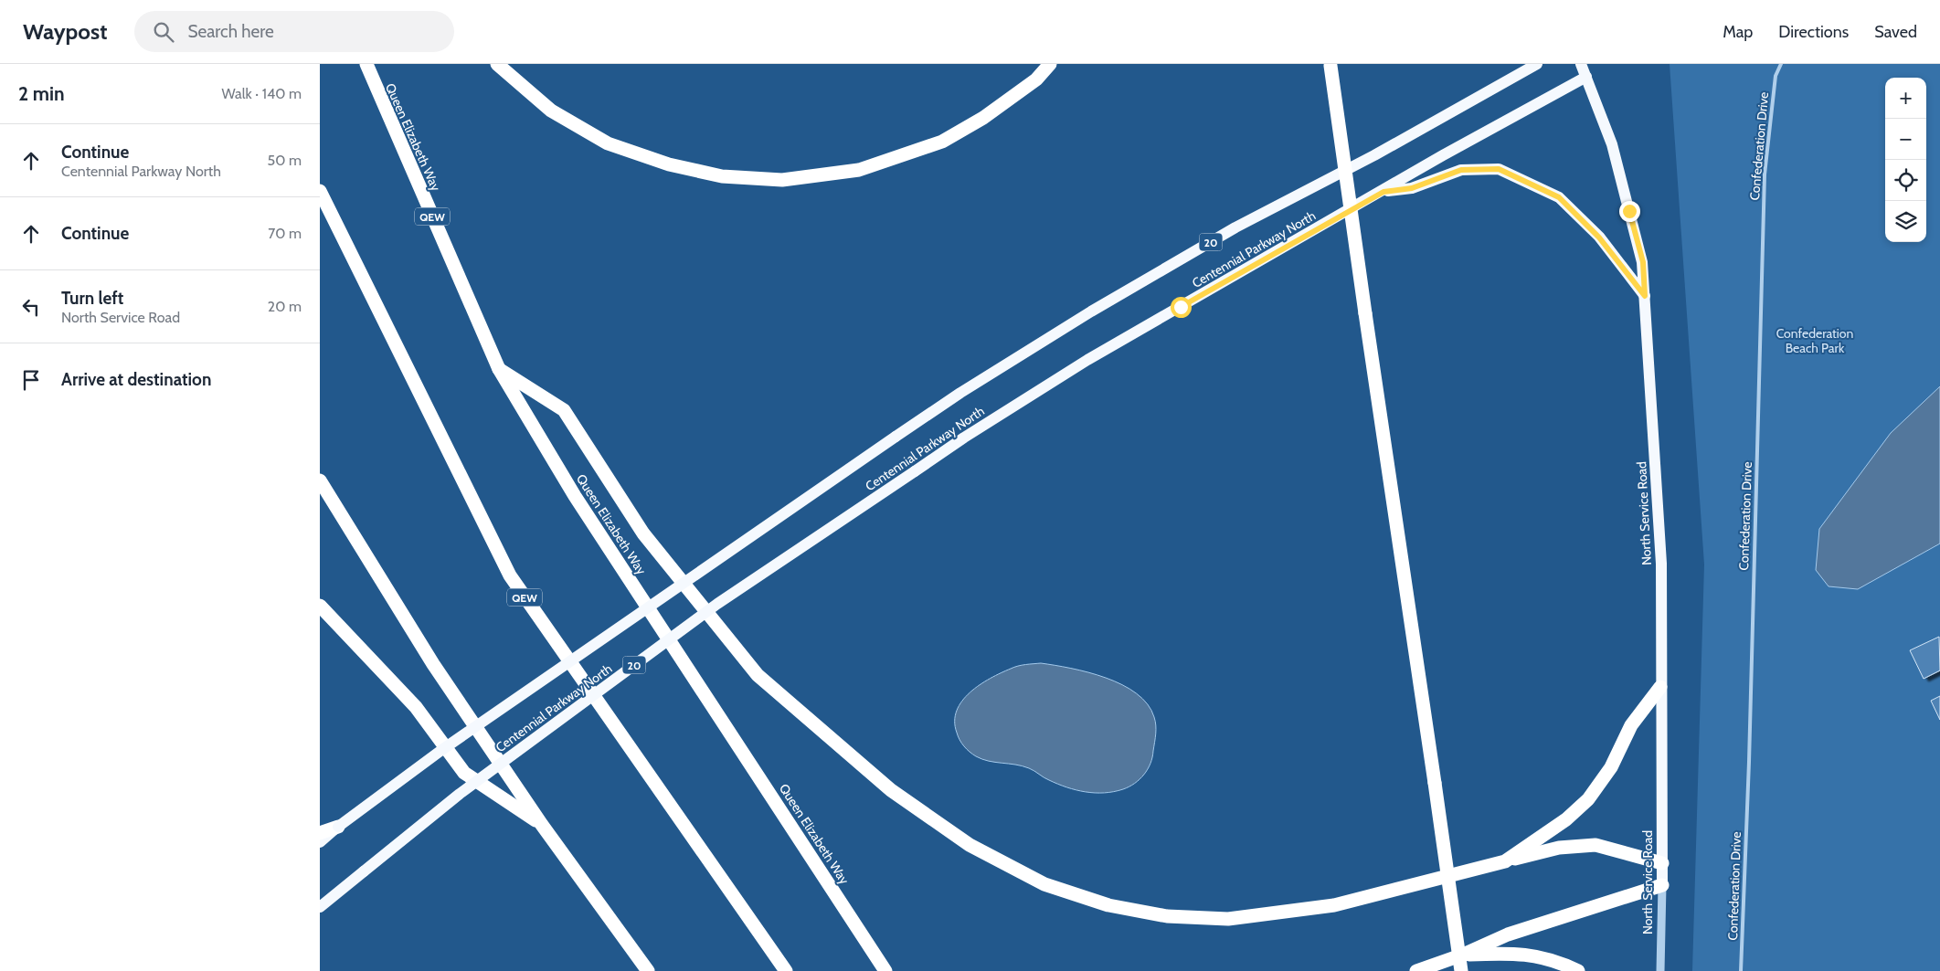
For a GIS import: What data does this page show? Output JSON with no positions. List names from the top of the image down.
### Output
{
  "streets": {
    "highway": ["Queen Elizabeth Way", "QEW"],
    "main road": ["20", "Centennial Parkway North", "North Service Road"],
    "lane": ["Confederation Drive"]
  },
  "crossings": [
    ["Centennial Parkway North", "North Service Road"]
  ],
  "parks": ["Confederation Beach Park"],
  "page": {
    "header": "Waypost",
    "search": "Search here",
    "nav": ["Map", "Directions", "Saved"],
    "heading": ["2 min", "Walk · 140 m"],
    "map_buttons": ["+", "−"],
    "list": [
      ["Continue", "Centennial Parkway North", "50 m"],
      ["Continue", "70 m"],
      ["Turn left", "North Service Road", "20 m"],
      "Arrive at destination"
    ]
  }
}
